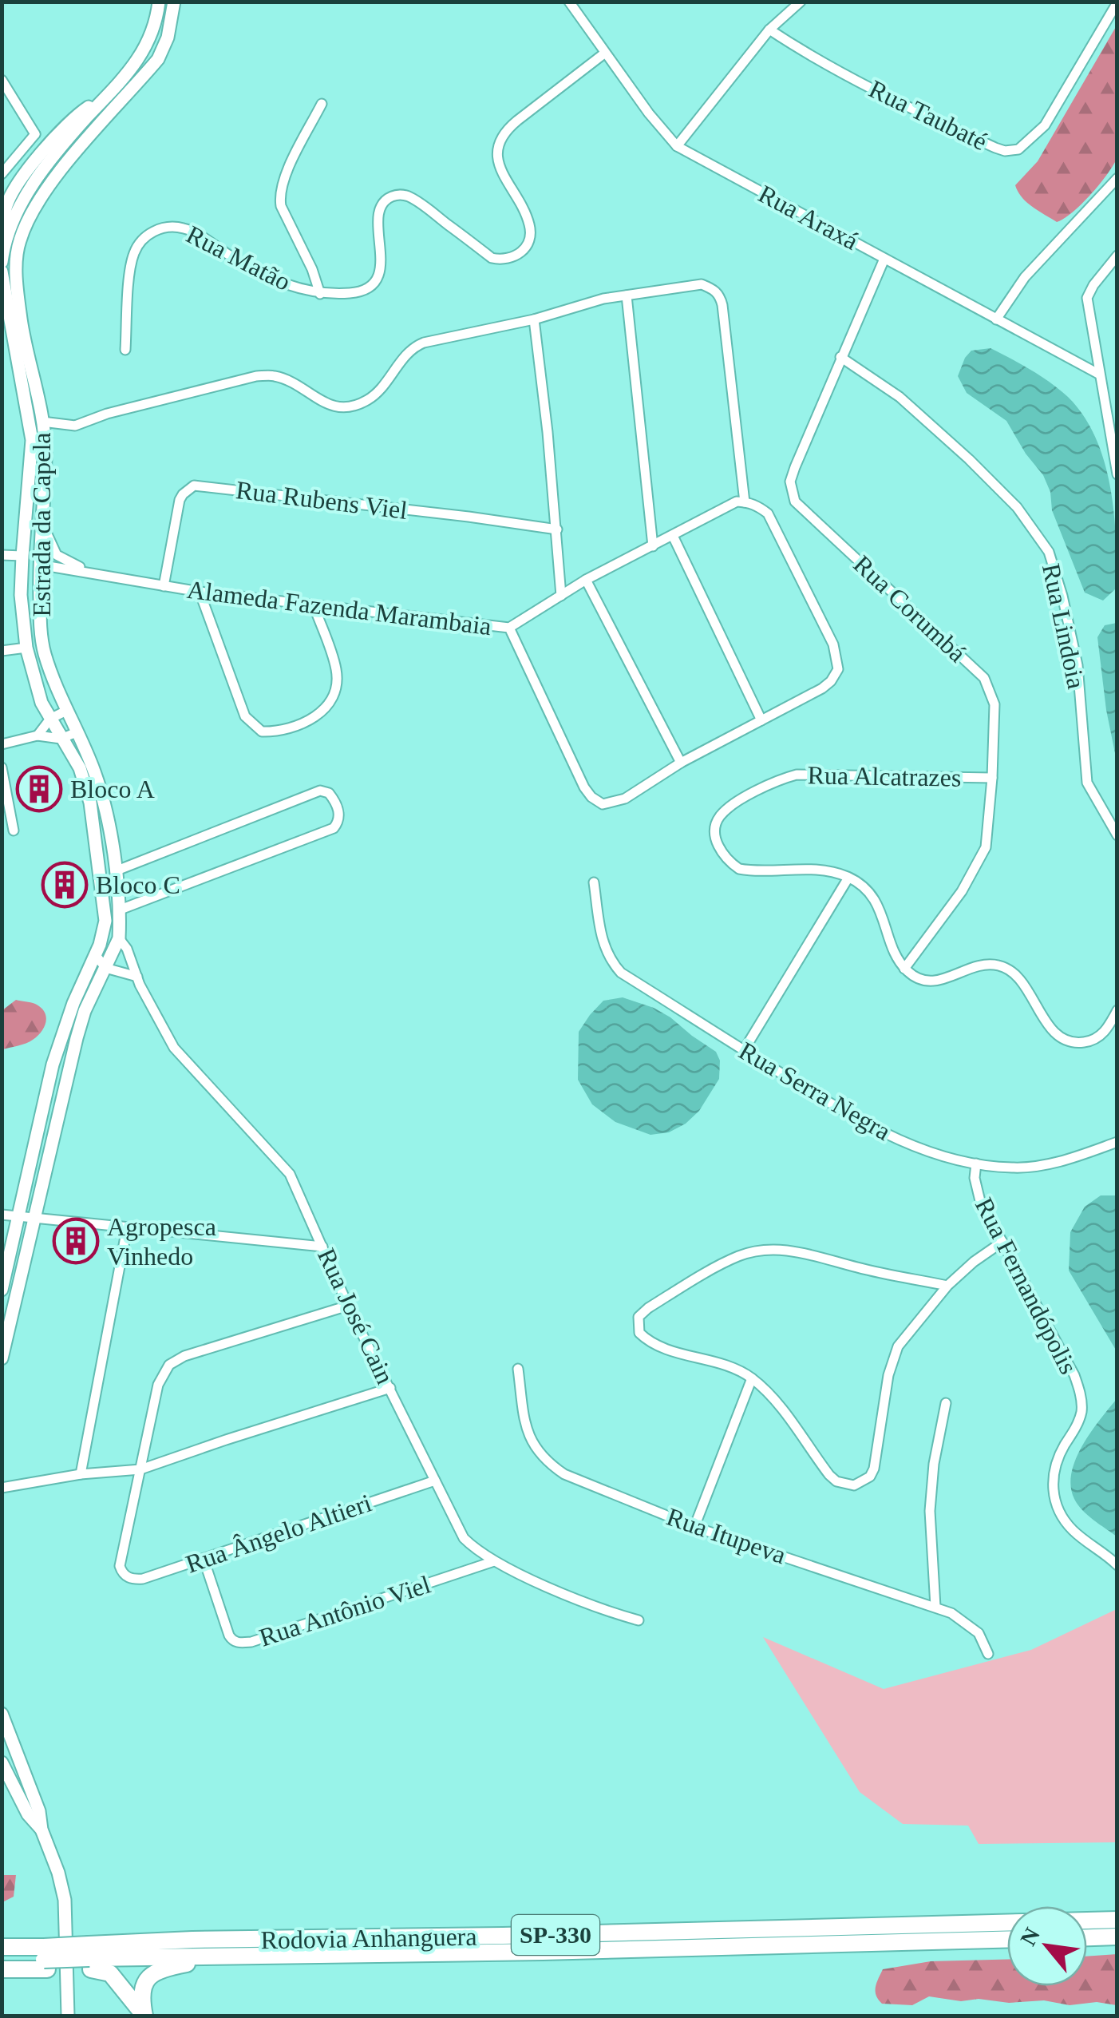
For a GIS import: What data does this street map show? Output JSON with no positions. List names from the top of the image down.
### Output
{
  "streets": {
    "highway": ["SP-330", "Rodovia Anhanguera"],
    "main road": ["Estrada da Capela"],
    "street": [
      "Rua Taubaté",
      "Rua Araxá",
      "Rua Matão",
      "Rua Rubens Viel",
      "Alameda Fazenda Marambaia",
      "Rua Corumbá",
      "Rua Lindoia",
      "Rua Alcatrazes",
      "Rua Serra Negra",
      "Rua Fernandópolis",
      "Rua José Cain",
      "Rua Ângelo Altieri",
      "Rua Itupeva",
      "Rua Antônio Viel"
    ]
  },
  "crossings": [
    ["Rua Araxá", "Rua Matão"],
    ["Rua Araxá", "Rua Corumbá"],
    ["Rua Rubens Viel", "Alameda Fazenda Marambaia"],
    ["Estrada da Capela", "Alameda Fazenda Marambaia"],
    ["Estrada da Capela", "Rua José Cain"],
    ["Rua Corumbá", "Rua Lindoia"],
    ["Rua Corumbá", "Rua Alcatrazes"],
    ["Rua Serra Negra", "Rua Fernandópolis"],
    ["Rua José Cain", "Rua Ângelo Altieri"],
    ["Rua José Cain", "Rua Antônio Viel"],
    ["Rua Ângelo Altieri", "Rua Antônio Viel"]
  ],
  "places": {
    "building": ["Bloco A", "Bloco C", "Agropesca Vinhedo"]
  },
  "north": "top left"
}
